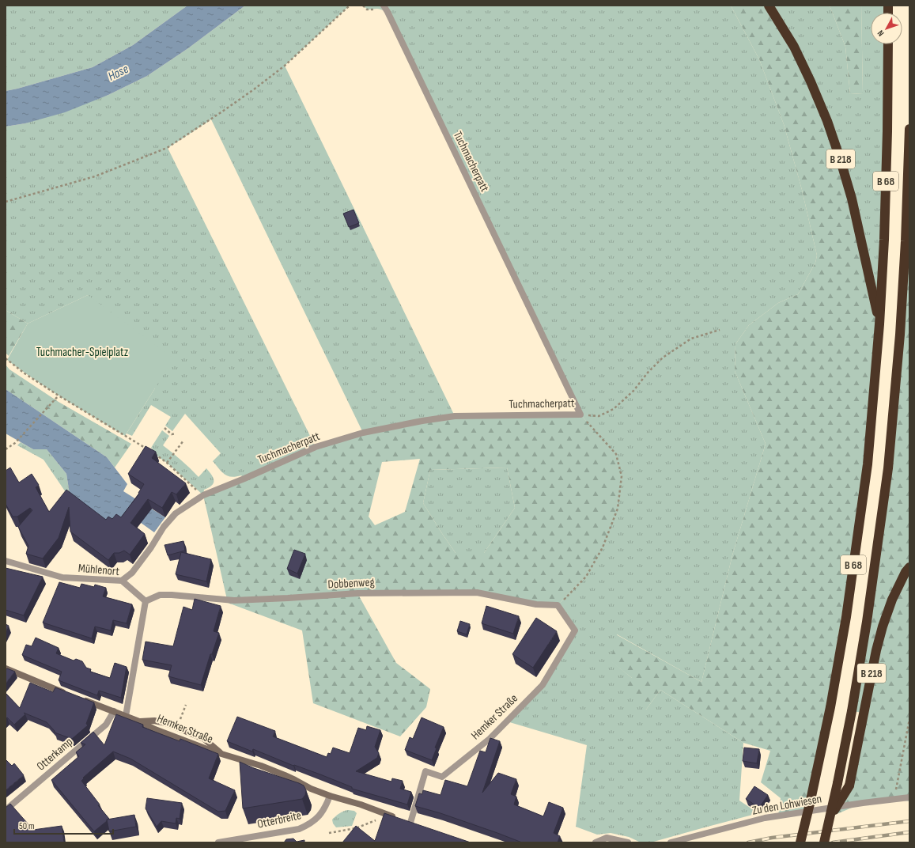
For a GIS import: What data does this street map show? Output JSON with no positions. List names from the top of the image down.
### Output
{
  "streets": {
    "highway": ["B 218", "B 68"],
    "main road": ["Hemker Straße"],
    "street": [
      "Tuchmacherpatt",
      "Mühlenort",
      "Dobbenweg",
      "Otterkamp",
      "Zu den Lohwiesen",
      "Otterbreite"
    ]
  },
  "crossings": [
    ["B 218", "B 68"],
    ["Tuchmacherpatt", "Mühlenort"],
    ["Mühlenort", "Dobbenweg"],
    ["Dobbenweg", "Hemker Straße"],
    ["Hemker Straße", "Otterkamp"],
    ["Hemker Straße", "Otterbreite"]
  ],
  "water": ["Hase"],
  "parks": ["Tuchmacher-Spielplatz"],
  "scale_bar": "50 m",
  "north": "bottom left"
}
